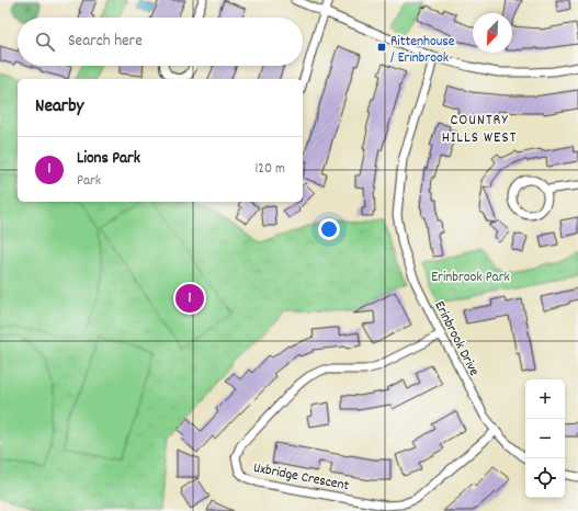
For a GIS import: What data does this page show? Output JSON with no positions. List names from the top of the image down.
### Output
{
  "streets": {
    "street": ["Erinbrook Drive", "Uxbridge Crescent"]
  },
  "crossings": [
    ["Erinbrook Drive", "Uxbridge Crescent"]
  ],
  "districts": ["COUNTRY HILLS WEST"],
  "parks": ["Erinbrook Park"],
  "places": {
    "transit": ["Rittenhouse / Erinbrook"]
  },
  "north": "bottom left",
  "page": {
    "search": "Search here",
    "heading": "Nearby",
    "list": [
      {
        "mark": "1",
        "name": "Lions Park",
        "note": "Park",
        "value": "120 m"
      }
    ],
    "pins": "1",
    "map_buttons": ["+", "−"]
  }
}
